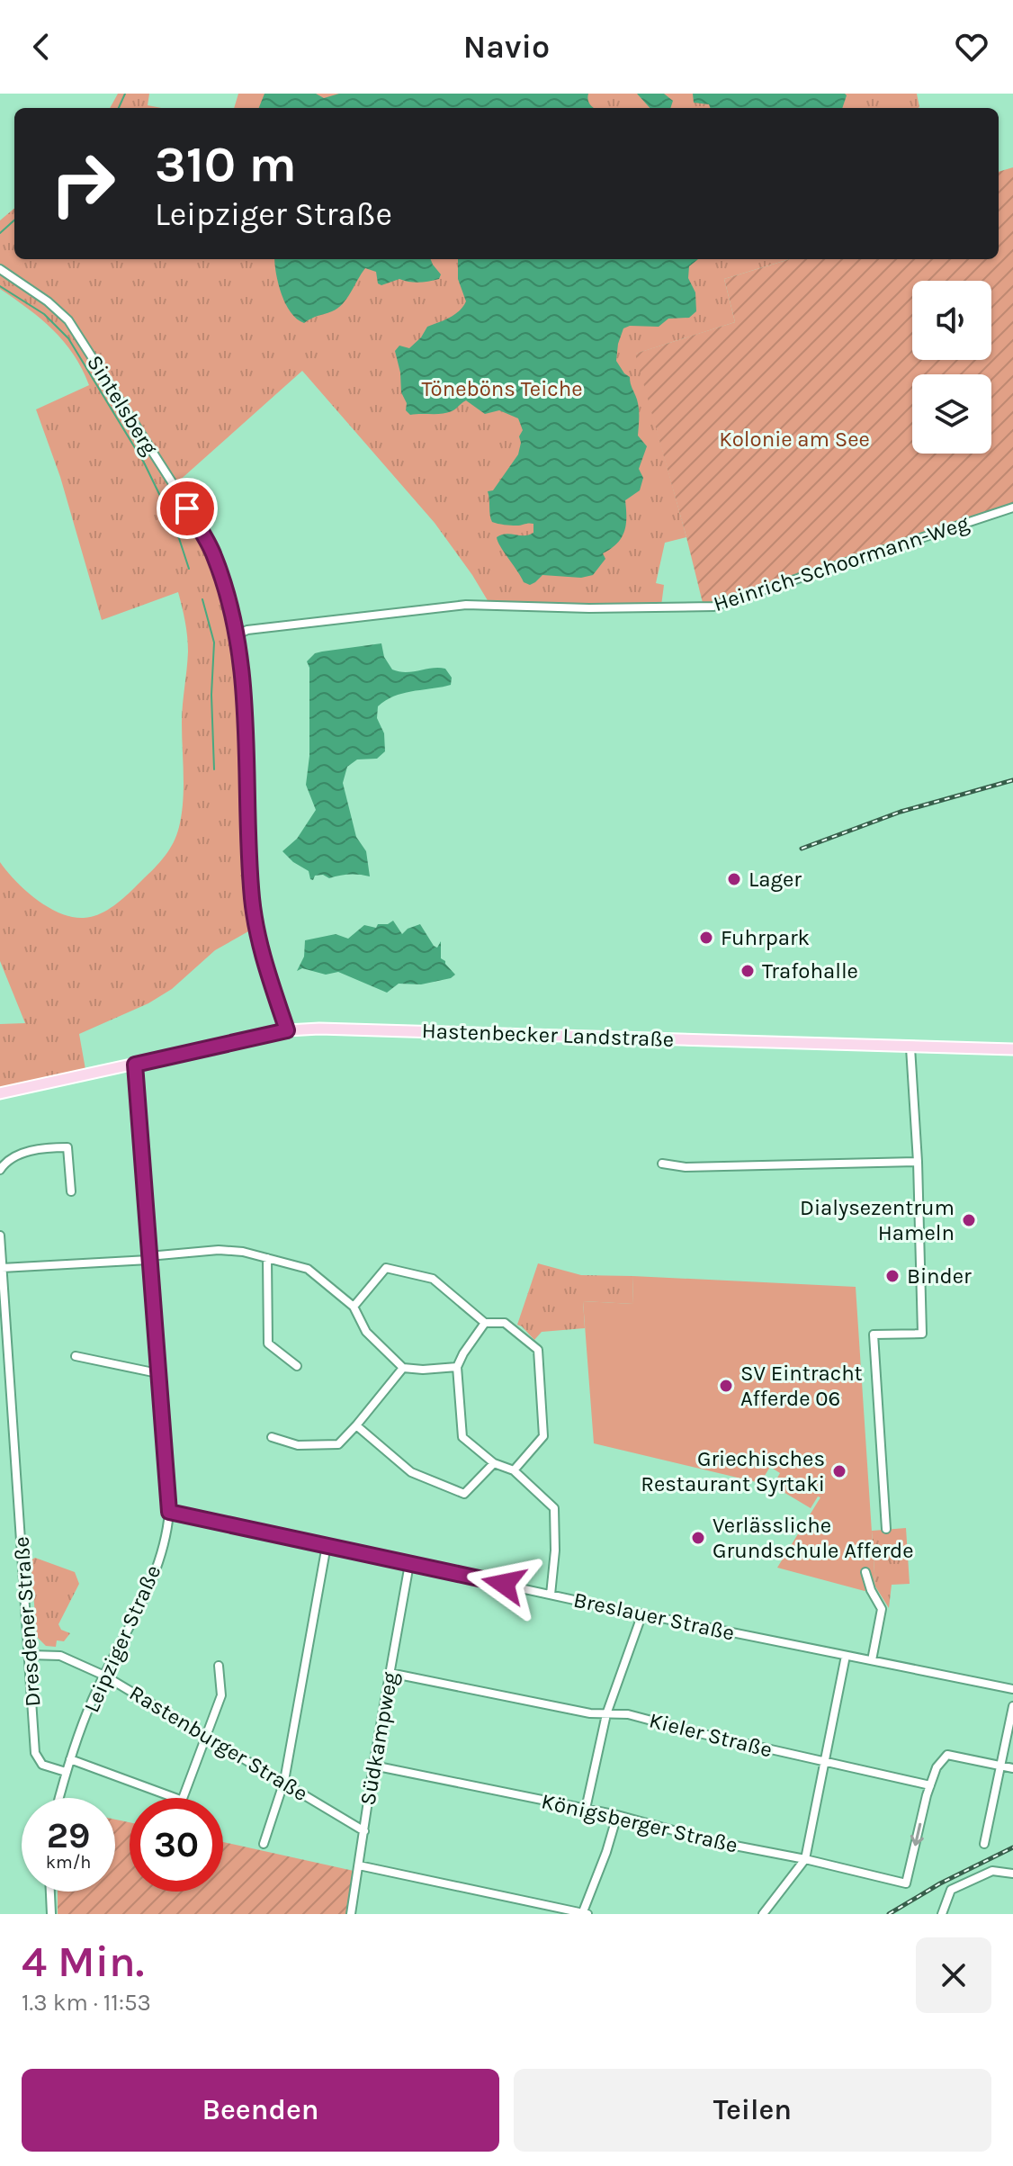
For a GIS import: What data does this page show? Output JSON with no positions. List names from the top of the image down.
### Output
{
  "streets": {
    "main road": ["Hastenbecker Landstraße"],
    "street": [
      "Sintelsberg",
      "Heinrich-Schoormann-Weg",
      "Breslauer Straße",
      "Dresdener Straße",
      "Leipziger Straße",
      "Kieler Straße",
      "Südkampweg",
      "Rastenburger Straße",
      "Königsberger Straße"
    ]
  },
  "crossings": [
    ["Sintelsberg", "Heinrich-Schoormann-Weg"],
    ["Sintelsberg", "Hastenbecker Landstraße"],
    ["Hastenbecker Landstraße", "Leipziger Straße"],
    ["Breslauer Straße", "Leipziger Straße"],
    ["Breslauer Straße", "Südkampweg"],
    ["Dresdener Straße", "Leipziger Straße"],
    ["Dresdener Straße", "Rastenburger Straße"],
    ["Leipziger Straße", "Rastenburger Straße"],
    ["Kieler Straße", "Südkampweg"],
    ["Kieler Straße", "Königsberger Straße"],
    ["Südkampweg", "Rastenburger Straße"],
    ["Südkampweg", "Königsberger Straße"]
  ],
  "parks": ["Töneböns Teiche", "Kolonie am See"],
  "places": [
    "Lager",
    "Fuhrpark",
    "Trafohalle",
    "Dialysezentrum Hameln",
    "Binder",
    "SV Eintracht Afferde 06",
    "Griechisches Restaurant Syrtaki",
    "Verlässliche Grundschule Afferde"
  ],
  "page": {
    "header": "Navio",
    "turn": ["310 m", "Leipziger Straße"],
    "speed": "29 km/h",
    "limit": "30",
    "heading": ["4 Min.", "1.3 km · 11:53"],
    "buttons": ["Beenden", "Teilen"]
  }
}
